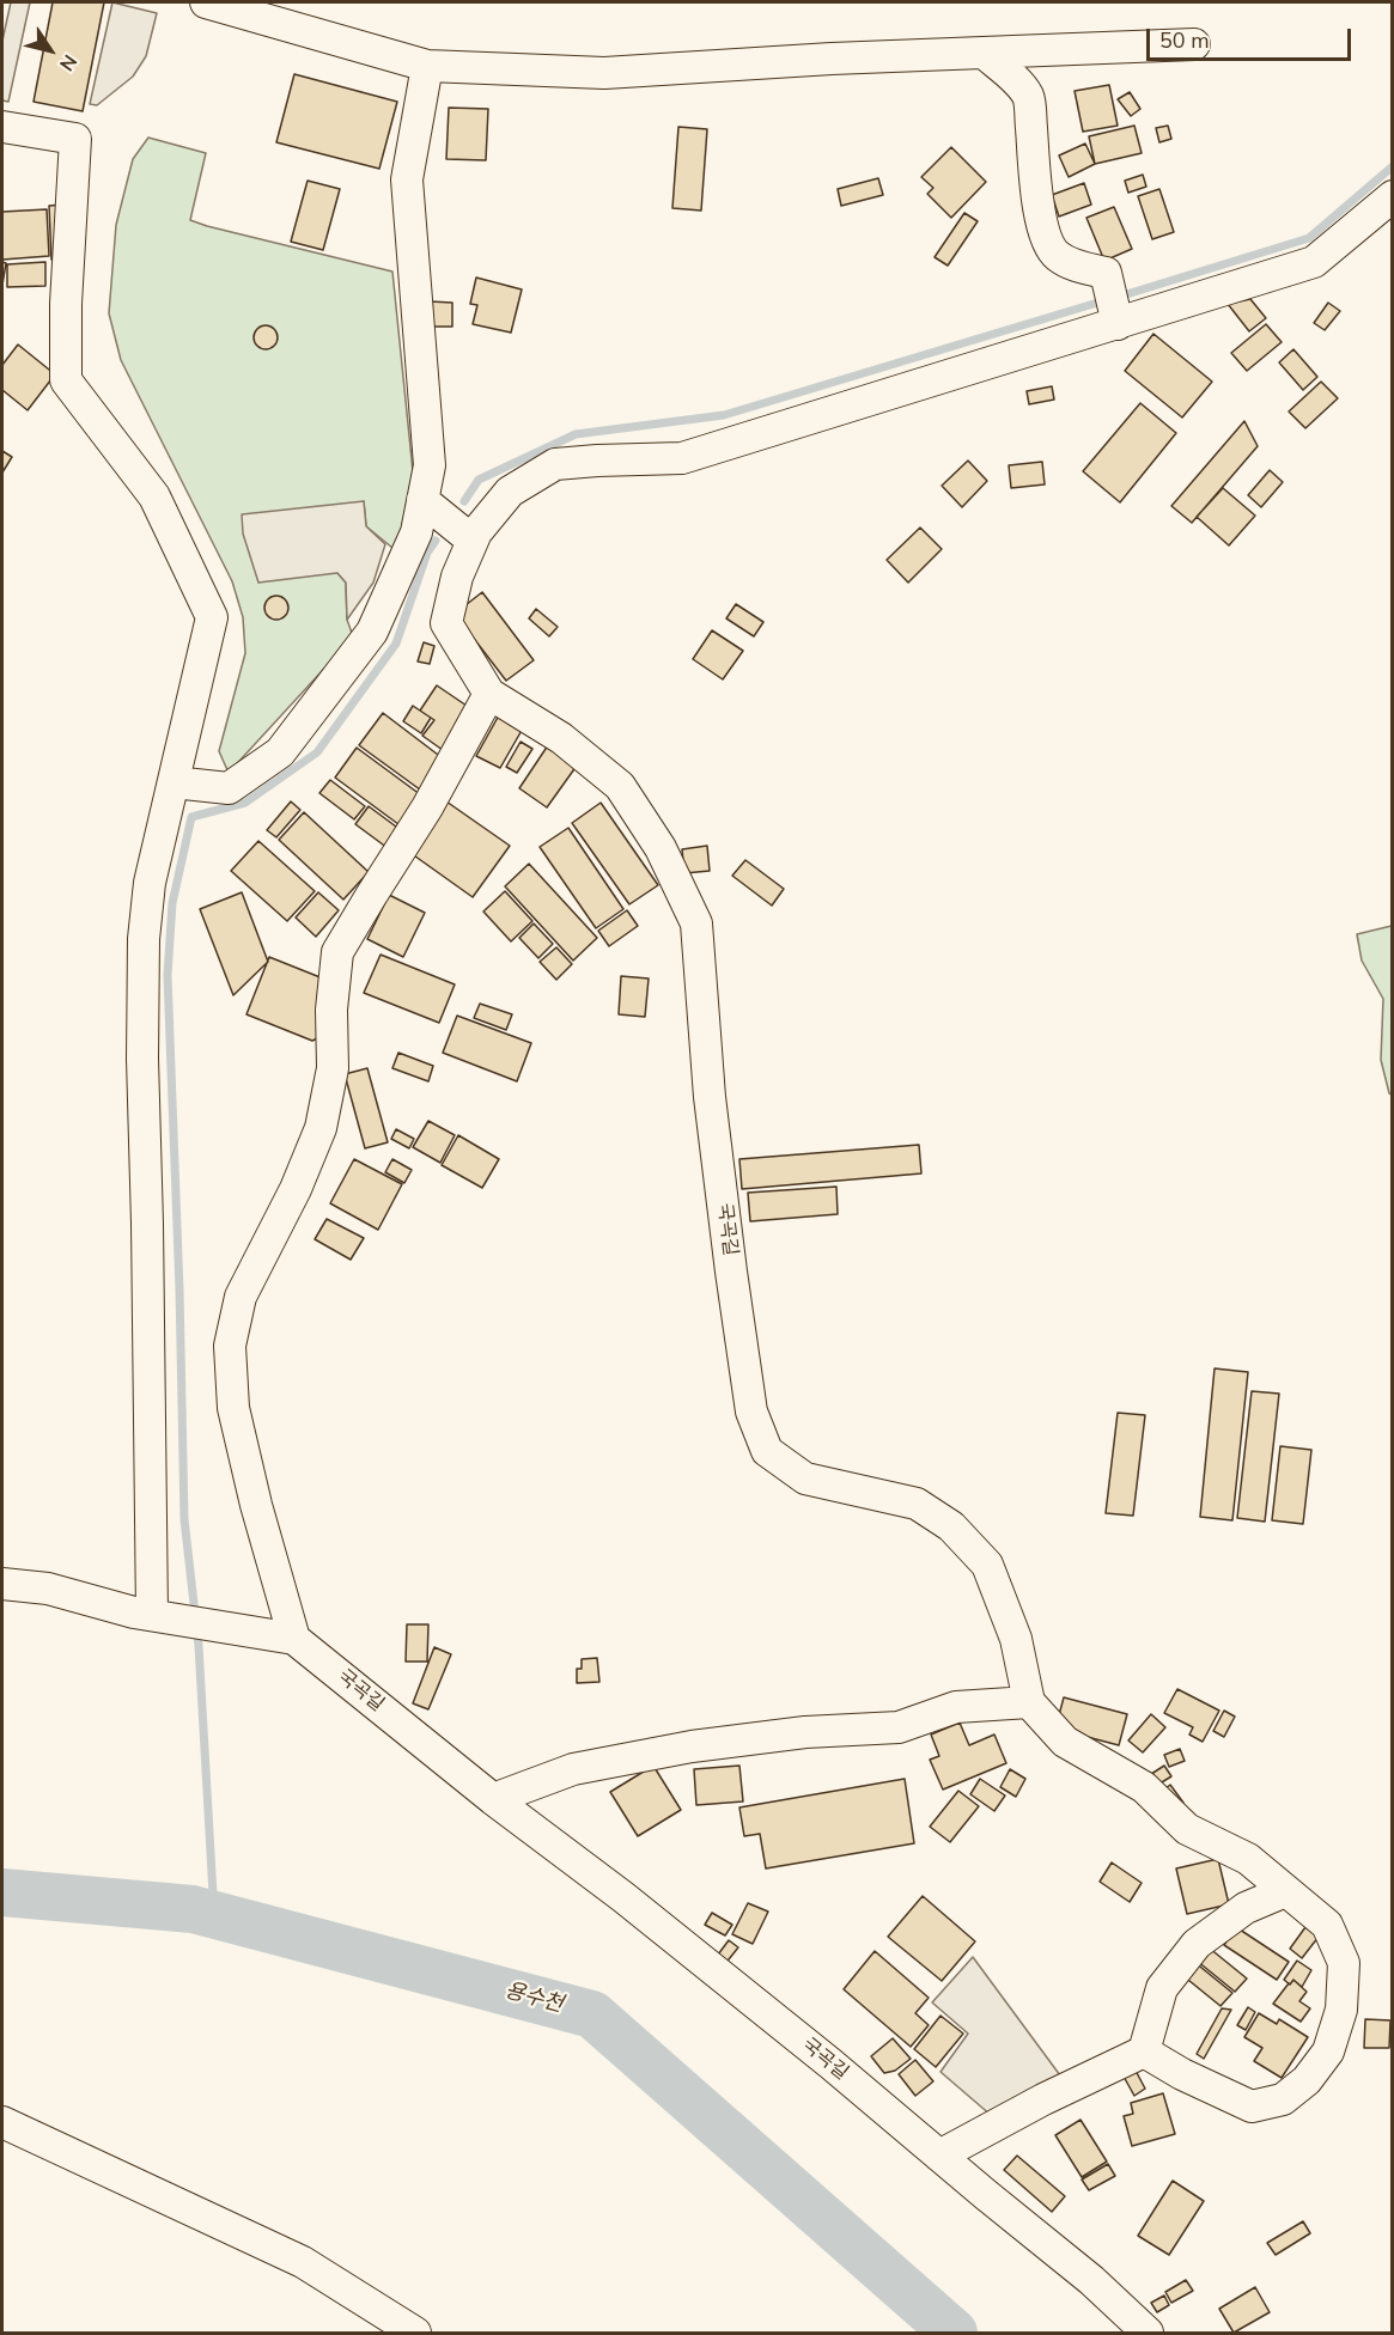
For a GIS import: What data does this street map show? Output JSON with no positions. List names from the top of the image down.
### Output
{
  "streets": {
    "street": ["국곡길"]
  },
  "water": ["용수천"],
  "scale_bar": "50 m",
  "north": "bottom right"
}
